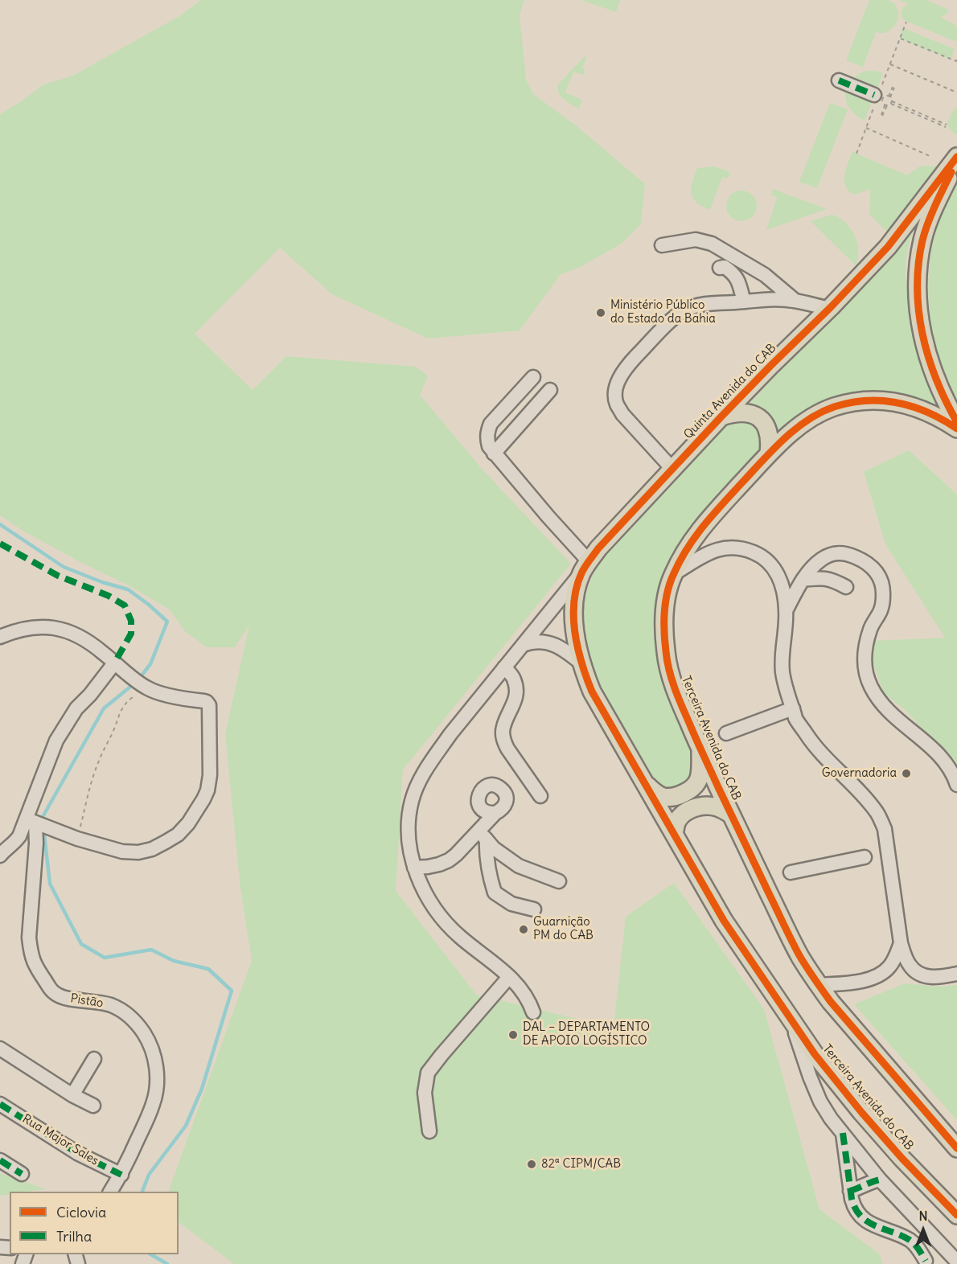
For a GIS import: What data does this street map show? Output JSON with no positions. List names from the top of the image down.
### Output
{
  "streets": {
    "main road": ["Quinta Avenida do CAB", "Terceira Avenida do CAB"],
    "street": ["Pistão", "Rua Major Sales"]
  },
  "crossings": [
    ["Quinta Avenida do CAB", "Terceira Avenida do CAB"],
    ["Pistão", "Rua Major Sales"]
  ],
  "places": [
    "Ministério Público do Estado da Bahia",
    "Governadoria",
    "Guarnição PM do CAB",
    "DAL – DEPARTAMENTO DE APOIO LOGÍSTICO",
    "82ª CIPM/CAB"
  ],
  "legend": ["Ciclovia", "Trilha"],
  "north": "top"
}
